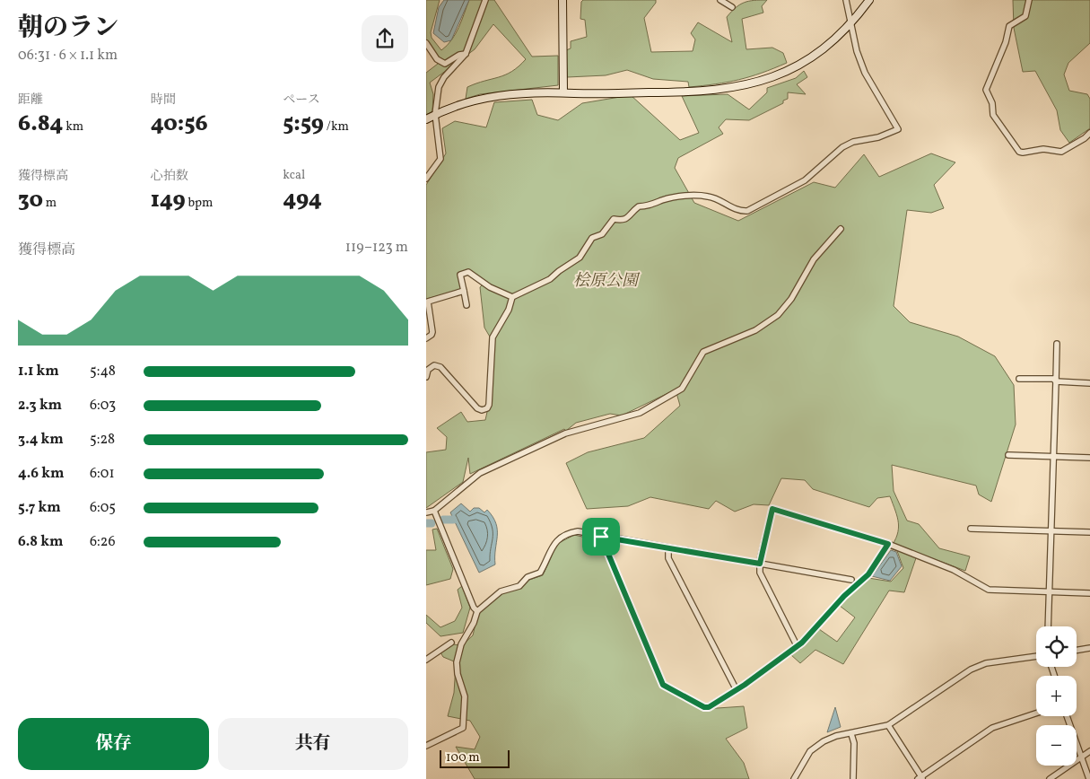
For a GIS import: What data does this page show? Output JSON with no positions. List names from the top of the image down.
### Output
{
  "parks": ["桧原公園"],
  "scale_bar": "100 m",
  "page": {
    "heading": ["朝のラン", "06:31 · 6 × 1.1 km"],
    "stats": [
      ["距離", "6.84 km"],
      ["時間", "40:56"],
      ["ペース", "5:59 /km"],
      ["獲得標高", "30 m"],
      ["心拍数", "149 bpm"],
      ["kcal", "494"]
    ],
    "chart": ["獲得標高", "119–123 m"],
    "list": [
      {
        "name": "1.1 km",
        "note": "5:48"
      },
      {
        "name": "2.3 km",
        "note": "6:03"
      },
      {
        "name": "3.4 km",
        "note": "5:28"
      },
      {
        "name": "4.6 km",
        "note": "6:01"
      },
      {
        "name": "5.7 km",
        "note": "6:05"
      },
      {
        "name": "6.8 km",
        "note": "6:26"
      }
    ],
    "map_buttons": ["+", "−"],
    "buttons": ["保存", "共有"],
    "scale": "100 m"
  }
}
